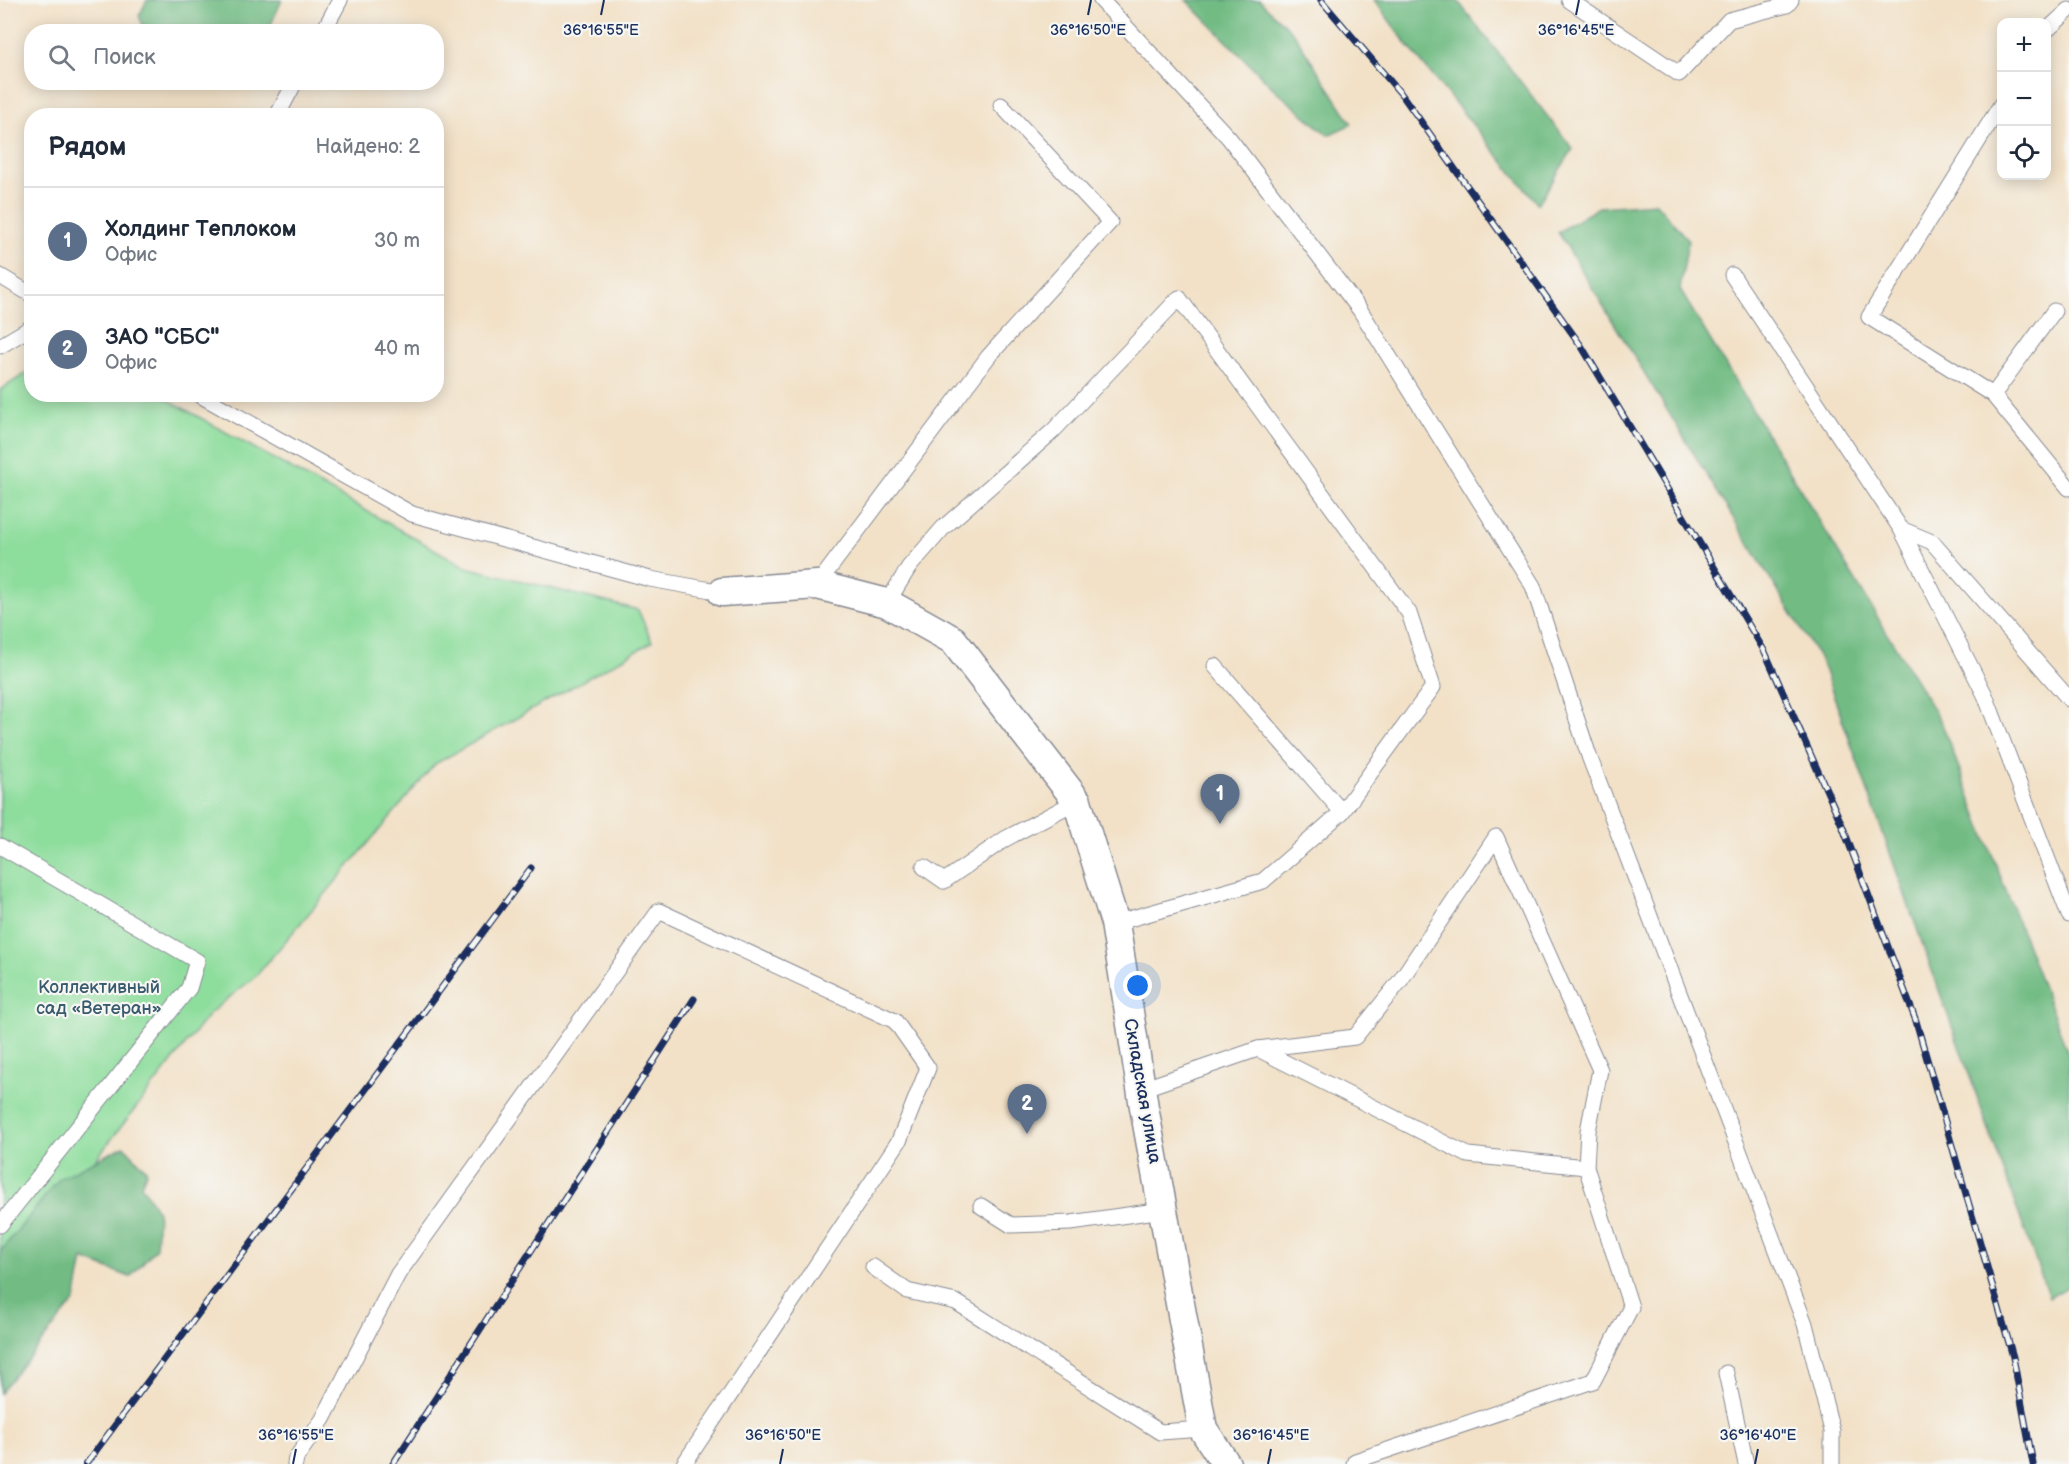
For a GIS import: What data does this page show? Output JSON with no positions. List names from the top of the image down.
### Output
{
  "streets": {
    "street": ["Складская улица"]
  },
  "parks": ["Коллективный сад «Ветеран»"],
  "page": {
    "map_buttons": ["+", "−"],
    "search": "Поиск",
    "heading": ["Рядом", "Найдено: 2"],
    "list": [
      {
        "mark": "1",
        "name": "Холдинг Теплоком",
        "note": "Офис",
        "value": "30 m"
      },
      {
        "mark": "2",
        "name": "ЗАО \"СБС\"",
        "note": "Офис",
        "value": "40 m"
      }
    ],
    "pins": ["1", "2"]
  },
  "coordinates": [
    "36°16'55\"E",
    "36°16'50\"E",
    "36°16'45\"E",
    "36°16'40\"E"
  ]
}
